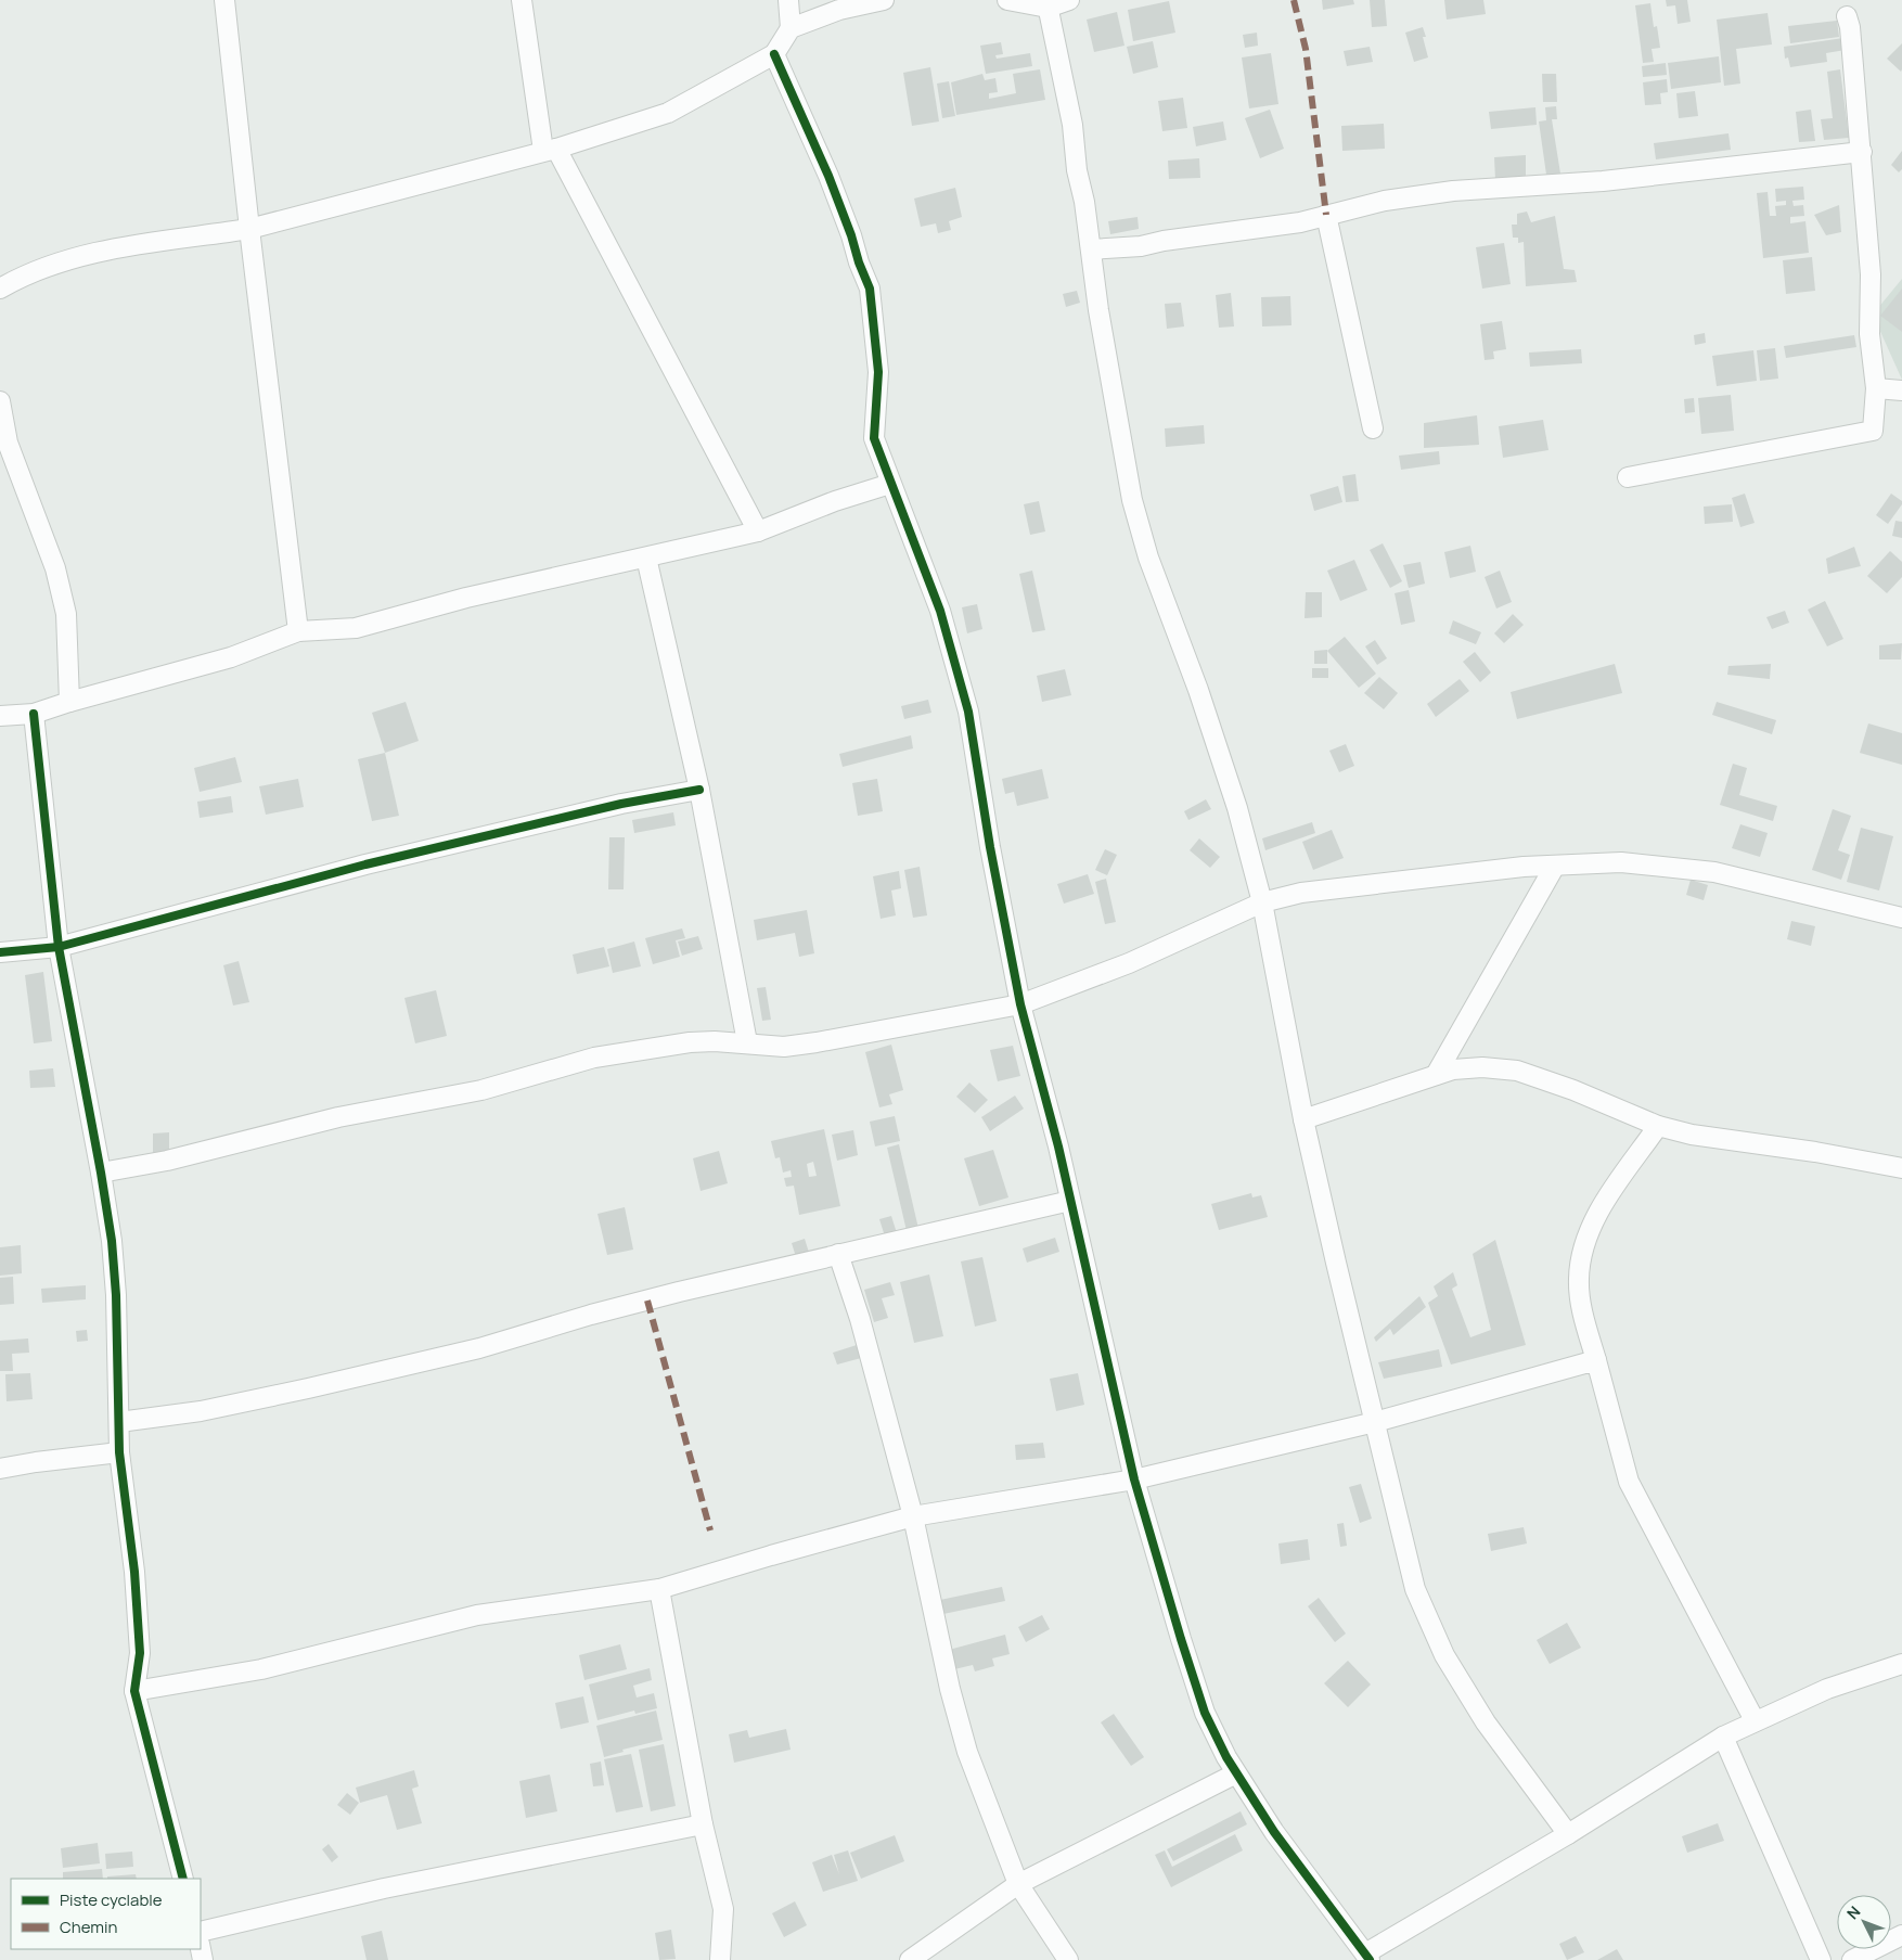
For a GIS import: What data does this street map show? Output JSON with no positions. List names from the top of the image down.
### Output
{
  "legend": ["Piste cyclable", "Chemin"],
  "north": "top left"
}
